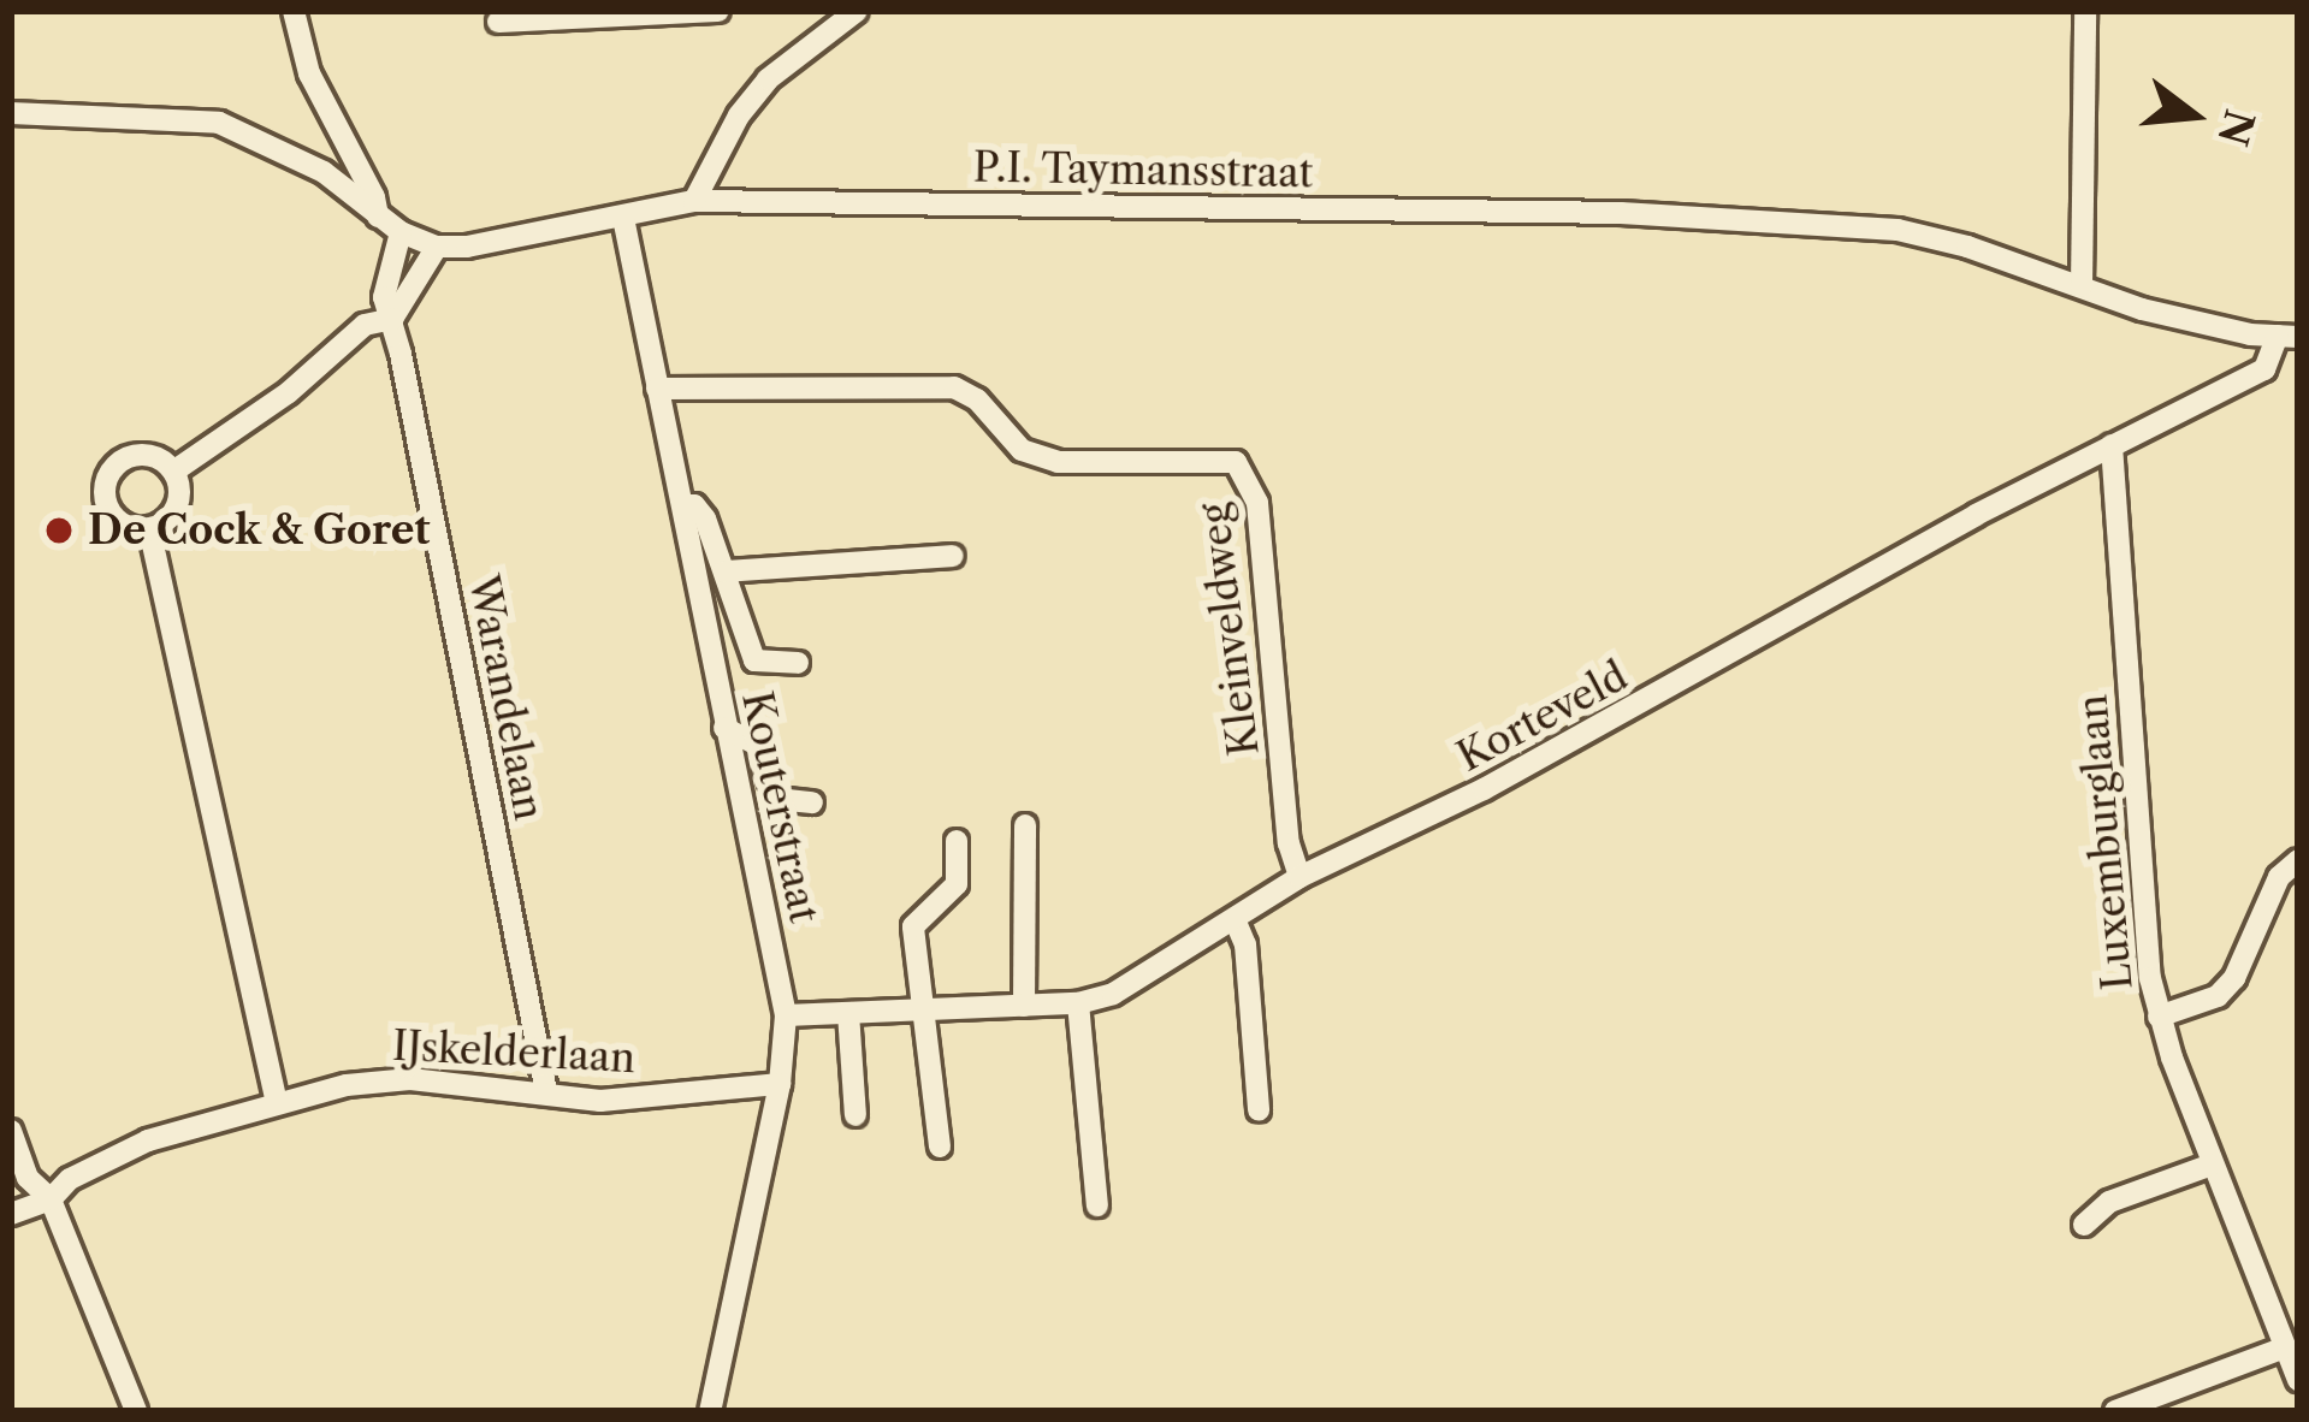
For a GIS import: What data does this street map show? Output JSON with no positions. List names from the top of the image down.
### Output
{
  "streets": {
    "street": [
      "P.I. Taymansstraat",
      "Kleinveldweg",
      "Warandelaan",
      "Korteveld",
      "Kouterstraat",
      "Luxemburglaan",
      "IJskelderlaan"
    ]
  },
  "crossings": [
    ["P.I. Taymansstraat", "Warandelaan"],
    ["P.I. Taymansstraat", "Korteveld"],
    ["P.I. Taymansstraat", "Kouterstraat"],
    ["Kleinveldweg", "Korteveld"],
    ["Kleinveldweg", "Kouterstraat"],
    ["Warandelaan", "IJskelderlaan"],
    ["Korteveld", "Kouterstraat"],
    ["Korteveld", "Luxemburglaan"],
    ["Kouterstraat", "IJskelderlaan"]
  ],
  "places": ["De Cock & Goret"],
  "north": "right"
}
